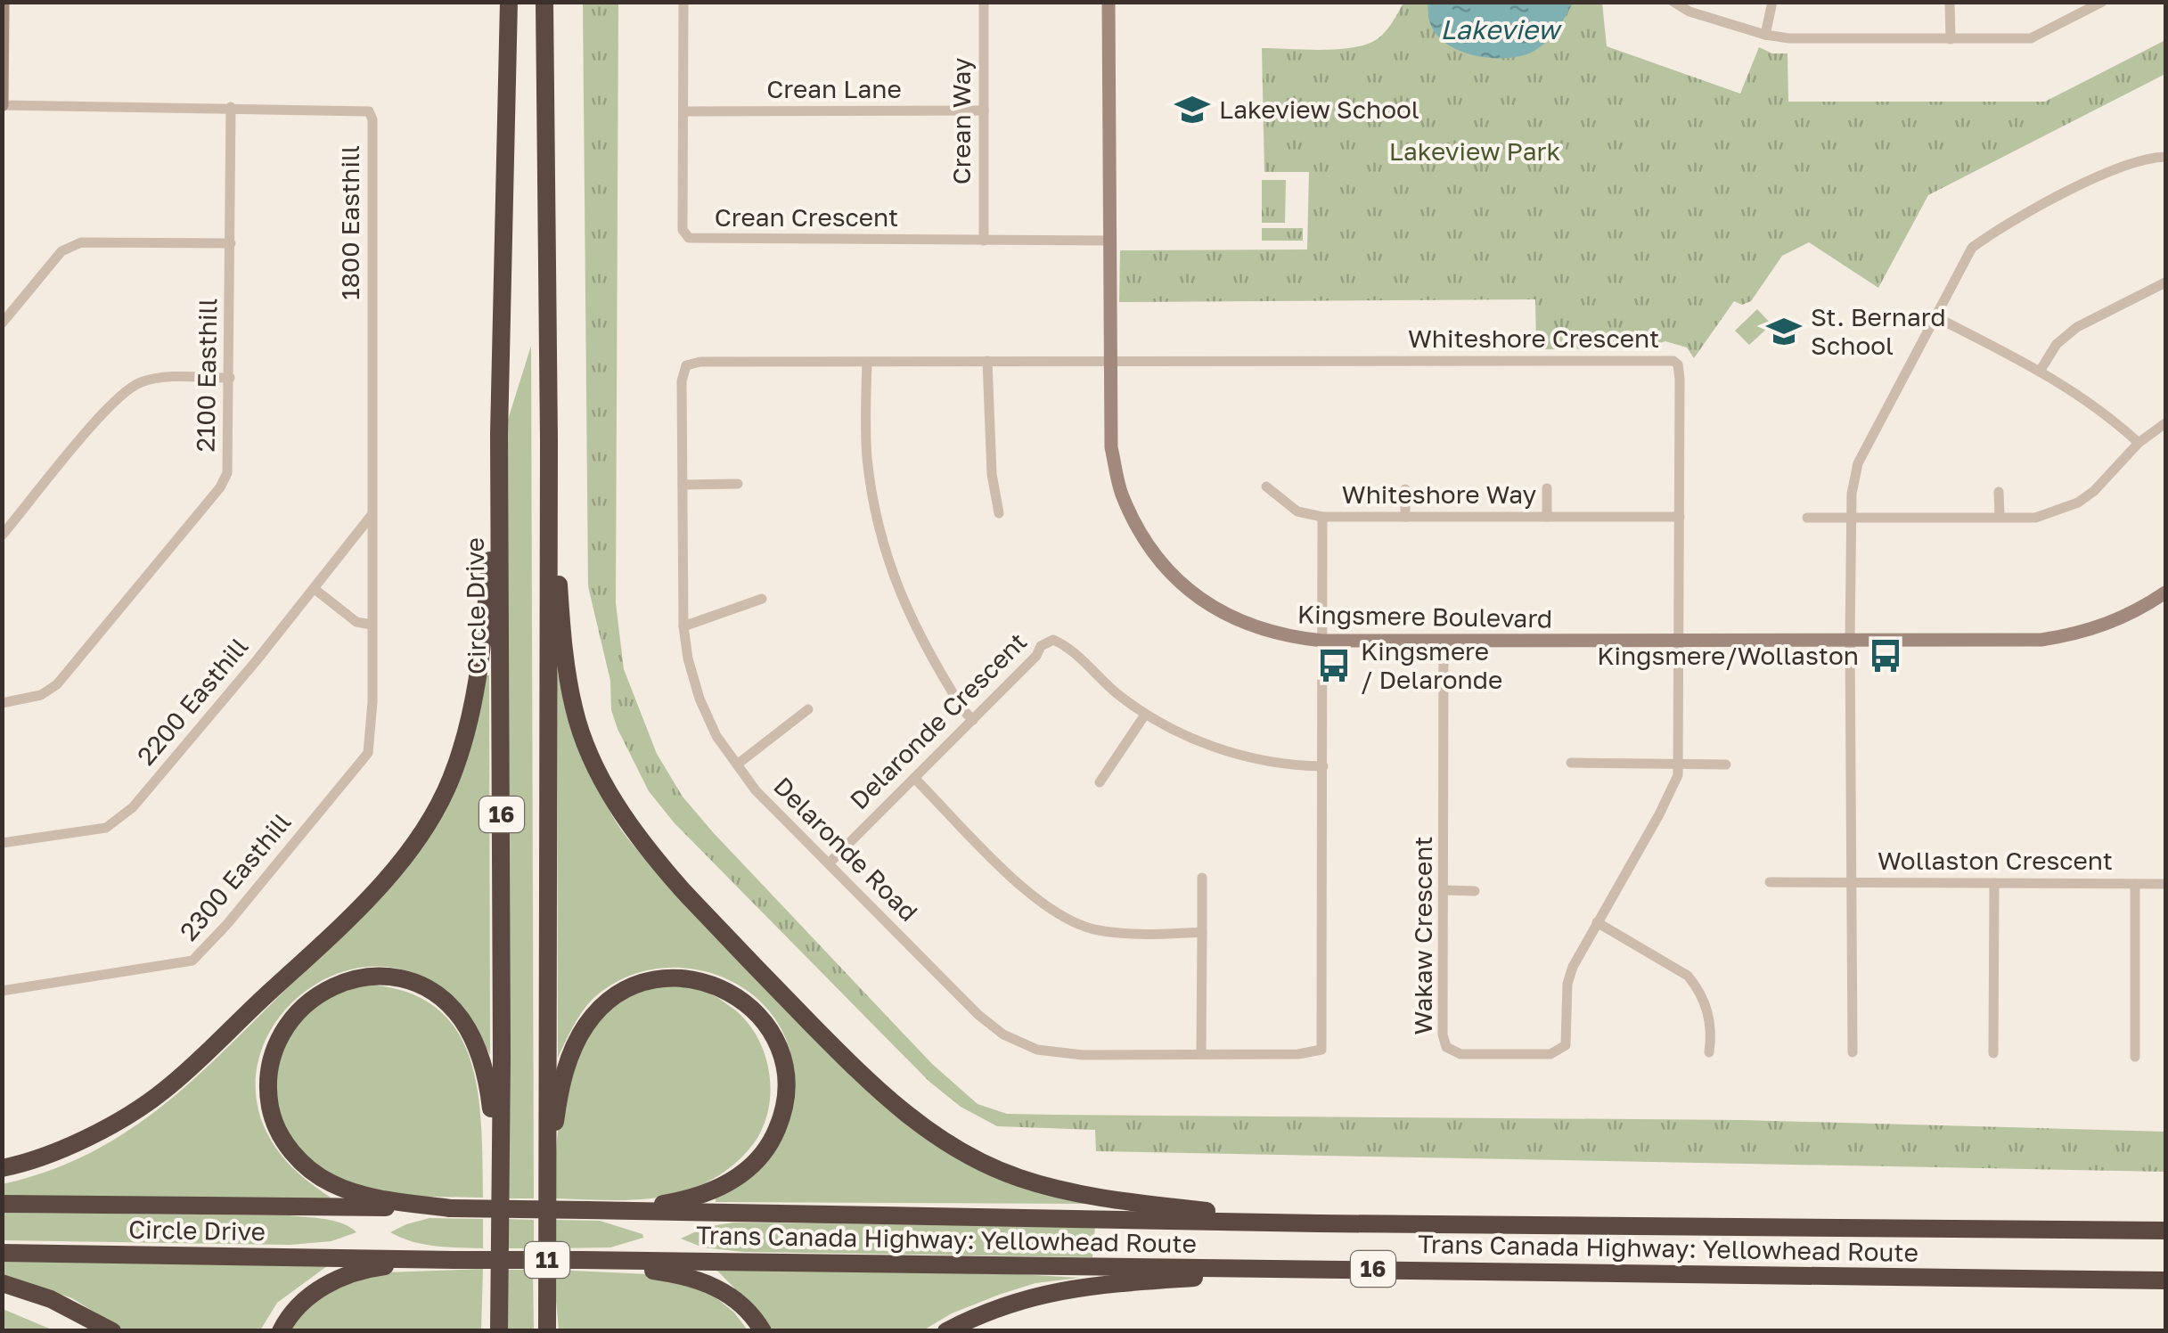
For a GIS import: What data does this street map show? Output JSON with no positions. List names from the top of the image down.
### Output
{
  "streets": {
    "highway": [
      "Circle Drive",
      "16",
      "Trans Canada Highway: Yellowhead Route",
      "11"
    ],
    "street": [
      "Crean Lane",
      "Crean Way",
      "Crean Crescent",
      "1800 Easthill",
      "Whiteshore Crescent",
      "2100 Easthill",
      "Whiteshore Way",
      "Kingsmere Boulevard",
      "2200 Easthill",
      "Delaronde Crescent",
      "Delaronde Road",
      "Wollaston Crescent",
      "2300 Easthill",
      "Wakaw Crescent"
    ]
  },
  "crossings": [
    ["Crean Lane", "Crean Way"],
    ["Crean Lane", "Crean Crescent"],
    ["Crean Way", "Crean Crescent"],
    ["Crean Crescent", "Kingsmere Boulevard"],
    ["1800 Easthill", "2100 Easthill"],
    ["1800 Easthill", "2200 Easthill"],
    ["1800 Easthill", "2300 Easthill"],
    ["Whiteshore Crescent", "Whiteshore Way"],
    ["Whiteshore Crescent", "Kingsmere Boulevard"],
    ["Whiteshore Crescent", "Delaronde Road"],
    ["Whiteshore Crescent", "Wakaw Crescent"],
    ["Whiteshore Way", "Kingsmere Boulevard"],
    ["Whiteshore Way", "Delaronde Road"],
    ["Circle Drive", "Trans Canada Highway: Yellowhead Route"],
    ["Kingsmere Boulevard", "Delaronde Road"],
    ["Kingsmere Boulevard", "Wollaston Crescent"],
    ["Kingsmere Boulevard", "Wakaw Crescent"],
    ["Delaronde Crescent", "Delaronde Road"],
    ["16", "11"]
  ],
  "water": ["Lakeview"],
  "parks": ["Lakeview Park"],
  "places": {
    "school or university": ["Lakeview School", "St. Bernard School"],
    "bus stop": ["Kingsmere/Wollaston", "Kingsmere / Delaronde"]
  }
}
